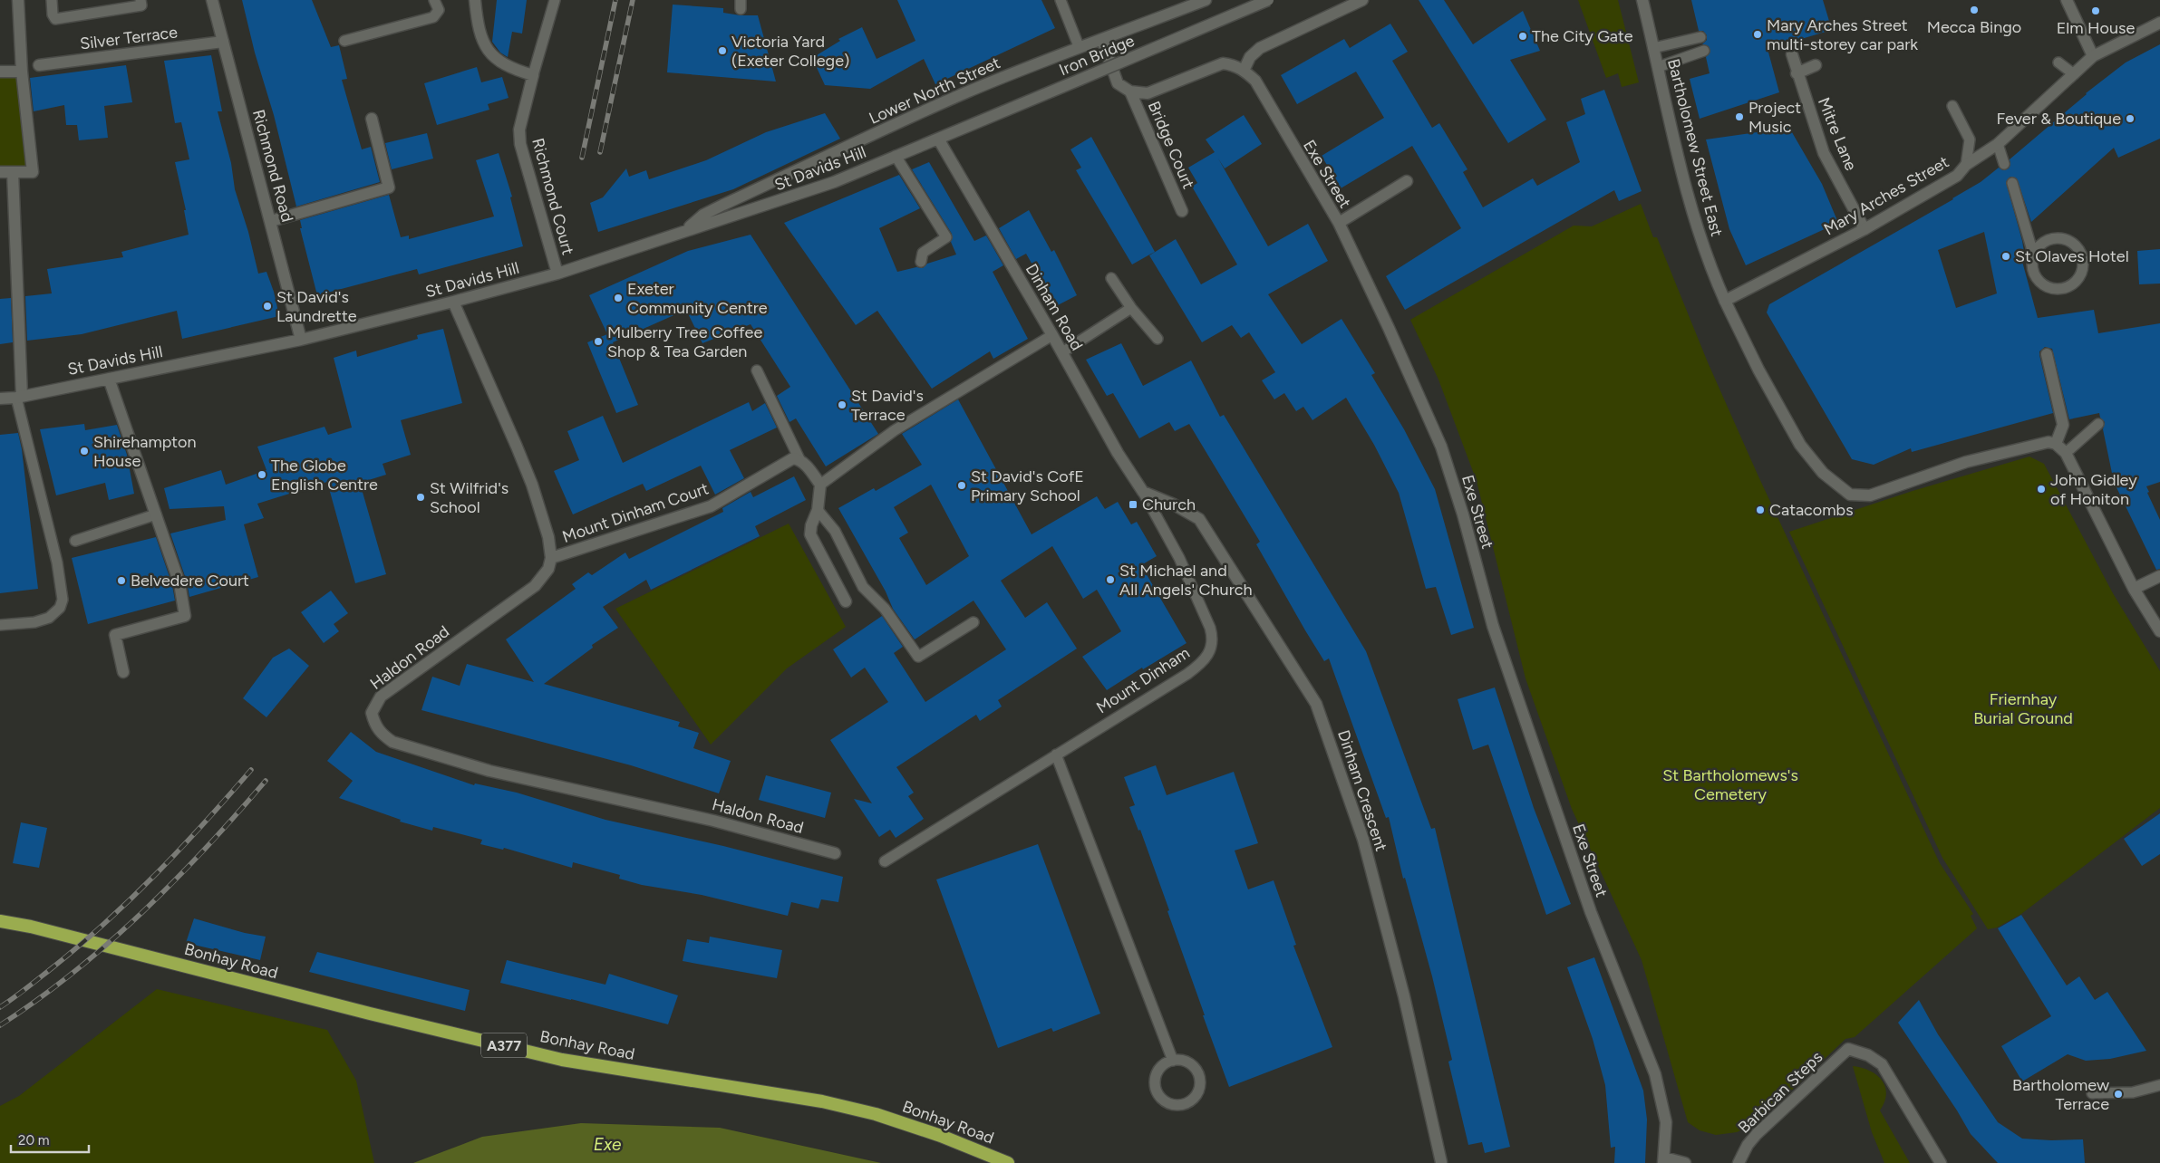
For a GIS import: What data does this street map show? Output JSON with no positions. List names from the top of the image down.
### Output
{
  "streets": {
    "highway": ["Bonhay Road", "A377"],
    "street": [
      "Silver Terrace",
      "Iron Bridge",
      "Lower North Street",
      "Mitre Lane",
      "Bridge Court",
      "Bartholomew Street East",
      "Richmond Road",
      "St Davids Hill",
      "Exe Street",
      "Mary Arches Street",
      "Richmond Court",
      "Dinham Road",
      "Mount Dinham Court",
      "Haldon Road",
      "Dinham Crescent",
      "Barbican Steps"
    ],
    "lane": ["Mount Dinham"]
  },
  "crossings": [
    ["Silver Terrace", "Richmond Road"],
    ["Iron Bridge", "St Davids Hill"],
    ["Iron Bridge", "Dinham Road"],
    ["Lower North Street", "St Davids Hill"],
    ["Mitre Lane", "Mary Arches Street"],
    ["Bridge Court", "Exe Street"],
    ["Bartholomew Street East", "Mary Arches Street"],
    ["Richmond Road", "St Davids Hill"],
    ["St Davids Hill", "Richmond Court"],
    ["St Davids Hill", "Dinham Road"],
    ["Dinham Road", "Mount Dinham"],
    ["Dinham Road", "Dinham Crescent"],
    ["Mount Dinham Court", "Haldon Road"],
    ["Mount Dinham", "Dinham Crescent"]
  ],
  "water": ["Exe"],
  "parks": ["Friernhay Burial Ground", "St Bartholomews's Cemetery"],
  "places": {
    "other": [
      "Mecca Bingo",
      "Elm House",
      "Mary Arches Street multi-storey car park",
      "The City Gate",
      "Victoria Yard (Exeter College)",
      "Project Music",
      "Fever & Boutique",
      "St Olaves Hotel",
      "Exeter Community Centre",
      "St David's Laundrette",
      "Mulberry Tree Coffee Shop & Tea Garden",
      "St David's Terrace",
      "Shirehampton House",
      "The Globe English Centre",
      "St David's CofE Primary School",
      "John Gidley of Honiton",
      "St Wilfrid's School",
      "Catacombs",
      "St Michael and All Angels' Church",
      "Belvedere Court",
      "Bartholomew Terrace"
    ],
    "transit": ["Church"]
  },
  "scale_bar": "20 m"
}
